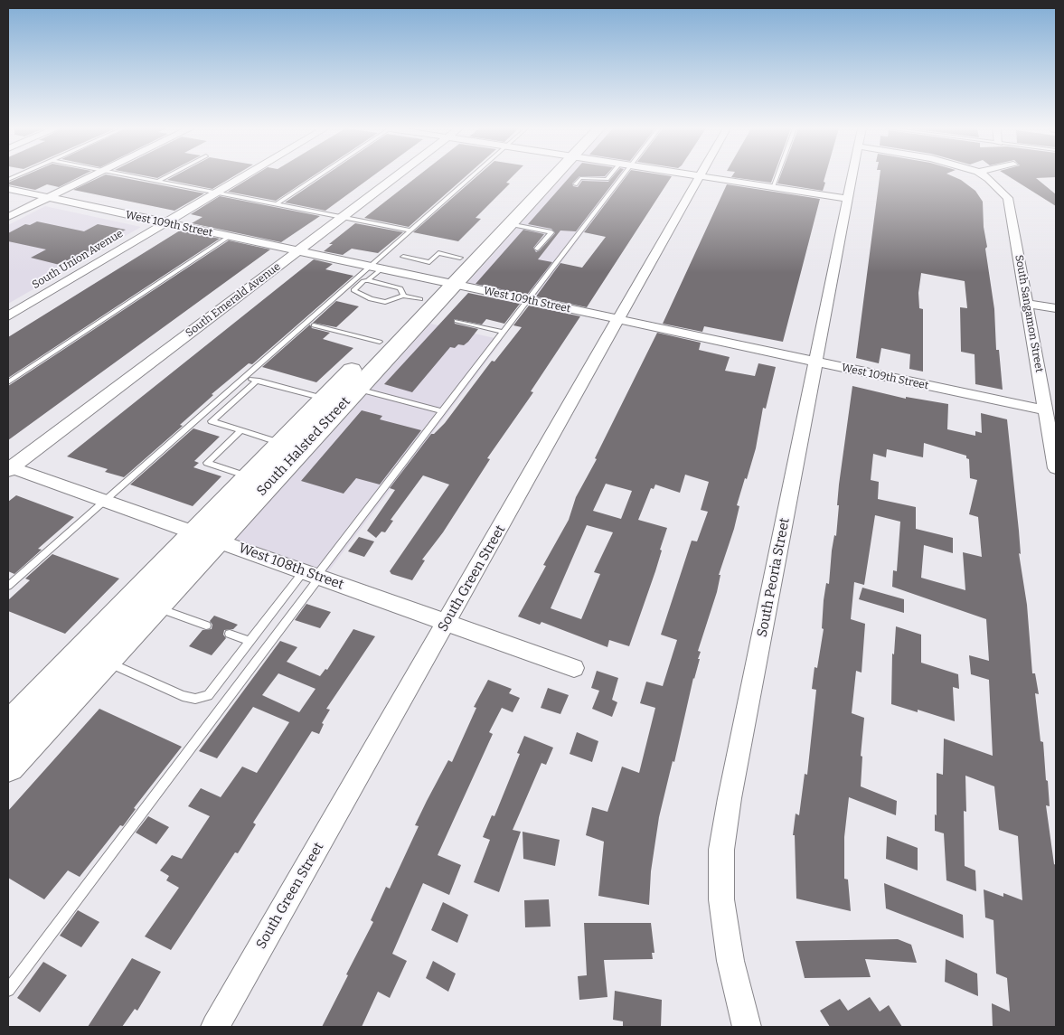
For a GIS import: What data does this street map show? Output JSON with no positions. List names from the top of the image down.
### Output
{
  "streets": {
    "main road": ["South Halsted Street"],
    "street": [
      "West 109th Street",
      "South Union Avenue",
      "South Emerald Avenue",
      "South Sangamon Street",
      "West 108th Street",
      "South Peoria Street",
      "South Green Street"
    ]
  },
  "crossings": [
    ["West 109th Street", "South Union Avenue"],
    ["West 109th Street", "South Emerald Avenue"],
    ["West 109th Street", "South Sangamon Street"],
    ["West 109th Street", "South Halsted Street"],
    ["West 109th Street", "South Peoria Street"],
    ["West 109th Street", "South Green Street"],
    ["South Emerald Avenue", "West 108th Street"],
    ["South Halsted Street", "West 108th Street"],
    ["West 108th Street", "South Green Street"]
  ]
}
